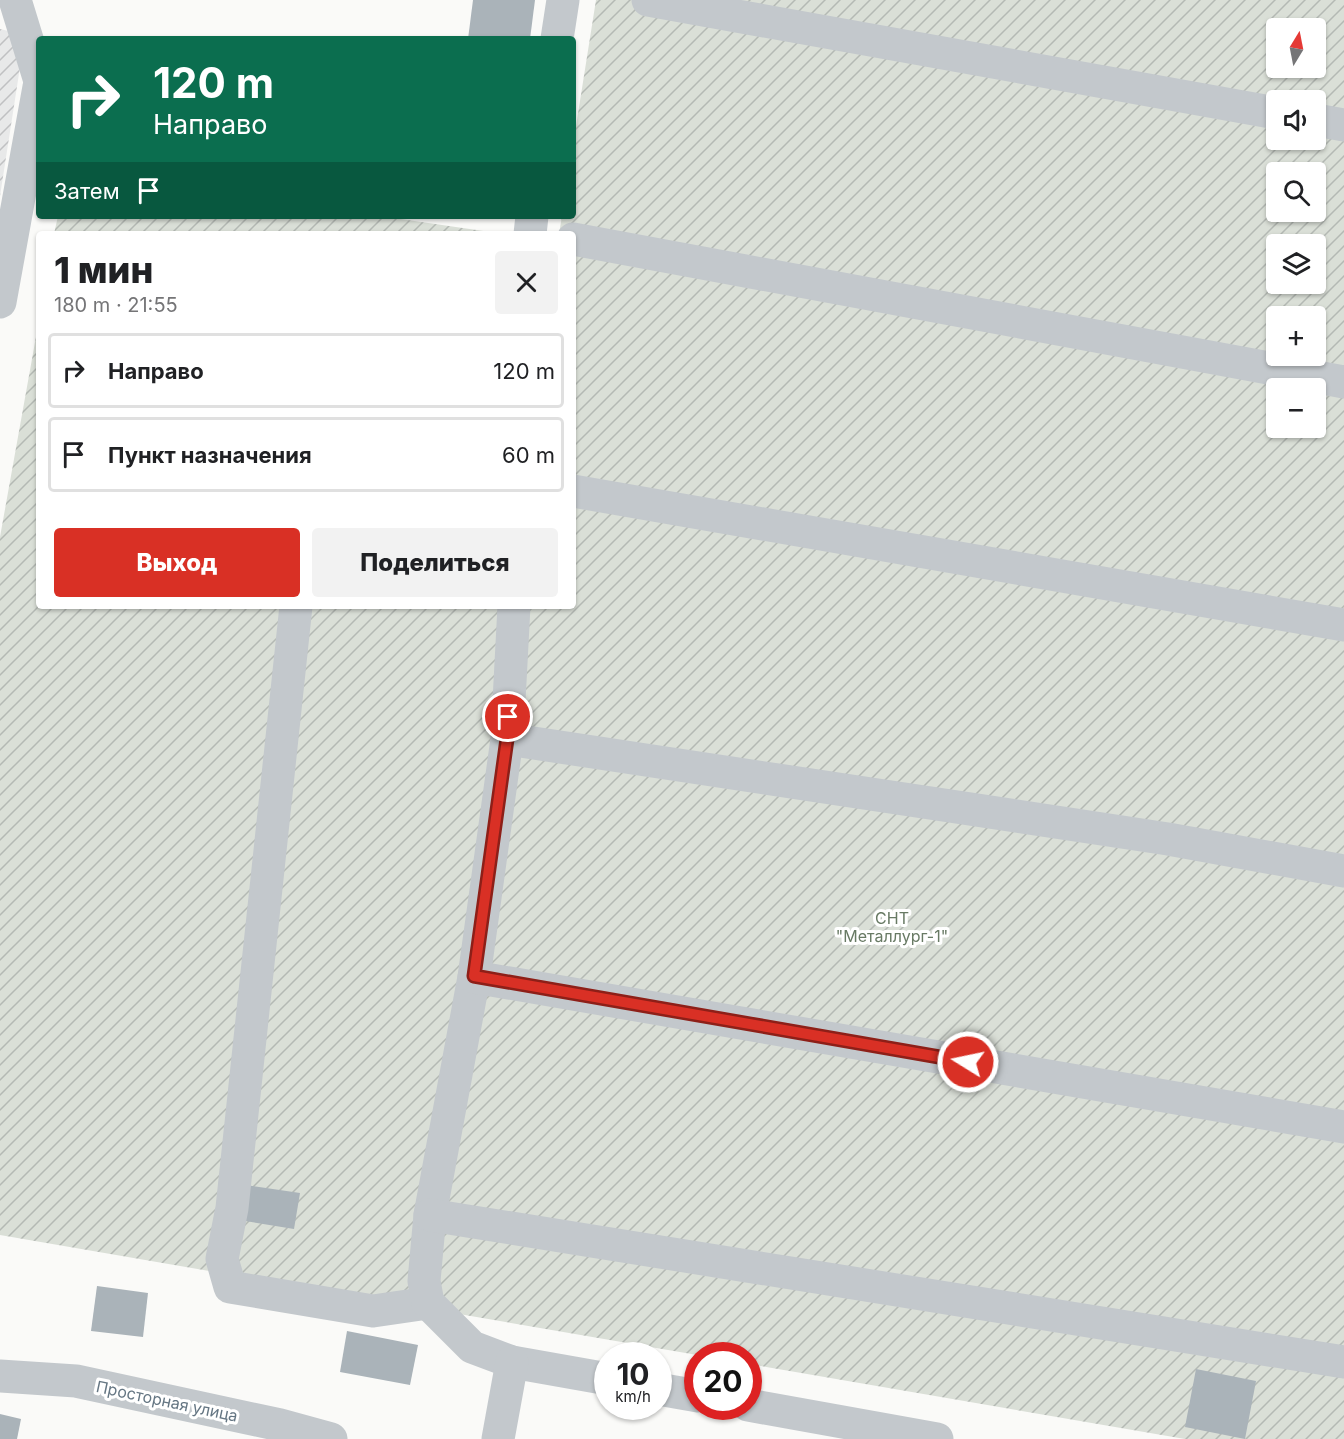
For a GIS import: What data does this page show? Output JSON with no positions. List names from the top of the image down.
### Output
{
  "streets": {
    "street": ["Просторная улица"]
  },
  "parks": ["СНТ \"Металлург-1\""],
  "north": "top",
  "page": {
    "map_buttons": ["+", "−"],
    "turn": ["120 m", "Направо"],
    "then": "Затем",
    "heading": ["1 мин", "180 m · 21:55"],
    "list": [
      {
        "name": "Направо",
        "value": "120 m"
      },
      {
        "name": "Пункт назначения",
        "value": "60 m"
      }
    ],
    "buttons": ["Выход", "Поделиться"],
    "speed": "10 km/h",
    "limit": "20"
  }
}
